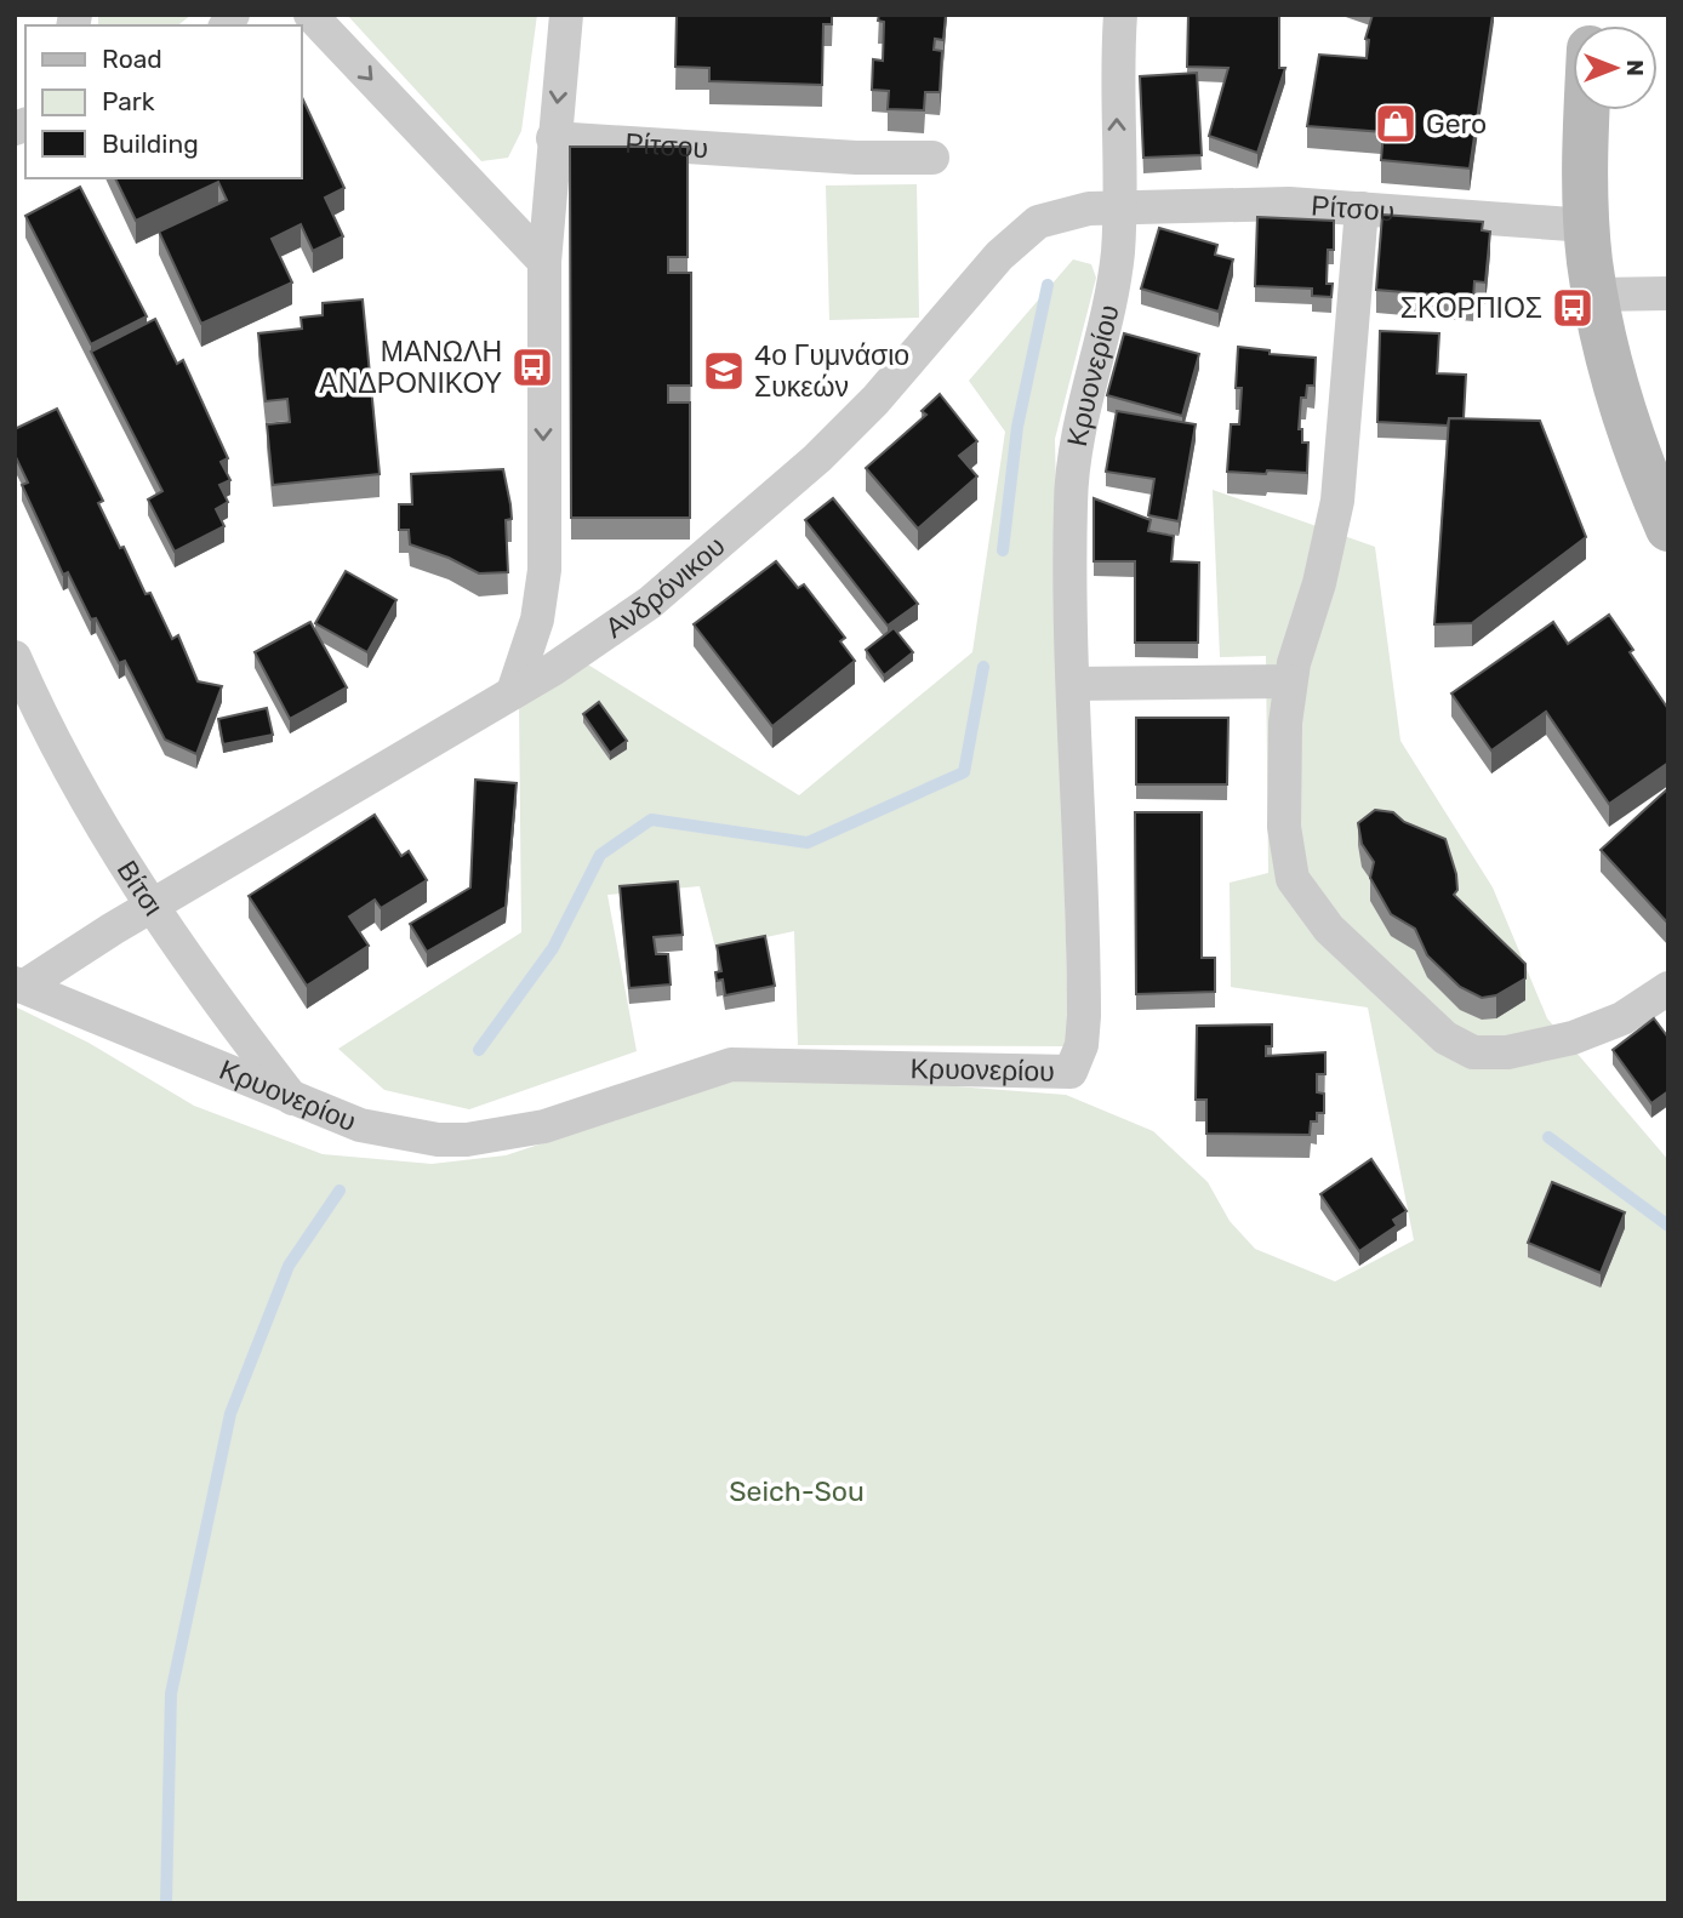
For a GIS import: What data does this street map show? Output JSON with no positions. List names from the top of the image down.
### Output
{
  "streets": {
    "street": [
      "Ρίτσου",
      "Κρυονερίου",
      "Ανδρόνικου",
      "Βίτσι"
    ]
  },
  "crossings": [
    ["Ρίτσου", "Κρυονερίου"],
    ["Ρίτσου", "Ανδρόνικου"],
    ["Κρυονερίου", "Ανδρόνικου"],
    ["Κρυονερίου", "Βίτσι"],
    ["Ανδρόνικου", "Βίτσι"]
  ],
  "parks": ["Seich-Sou"],
  "places": {
    "shop": ["Gero"],
    "bus stop": ["ΣΚΟΡΠΙΟΣ", "ΜΑΝΩΛΗ ΑΝΔΡΟΝΙΚΟΥ"],
    "school or university": ["4ο Γυμνάσιο Συκεών"]
  },
  "legend": ["Road", "Park", "Building"],
  "north": "right"
}
